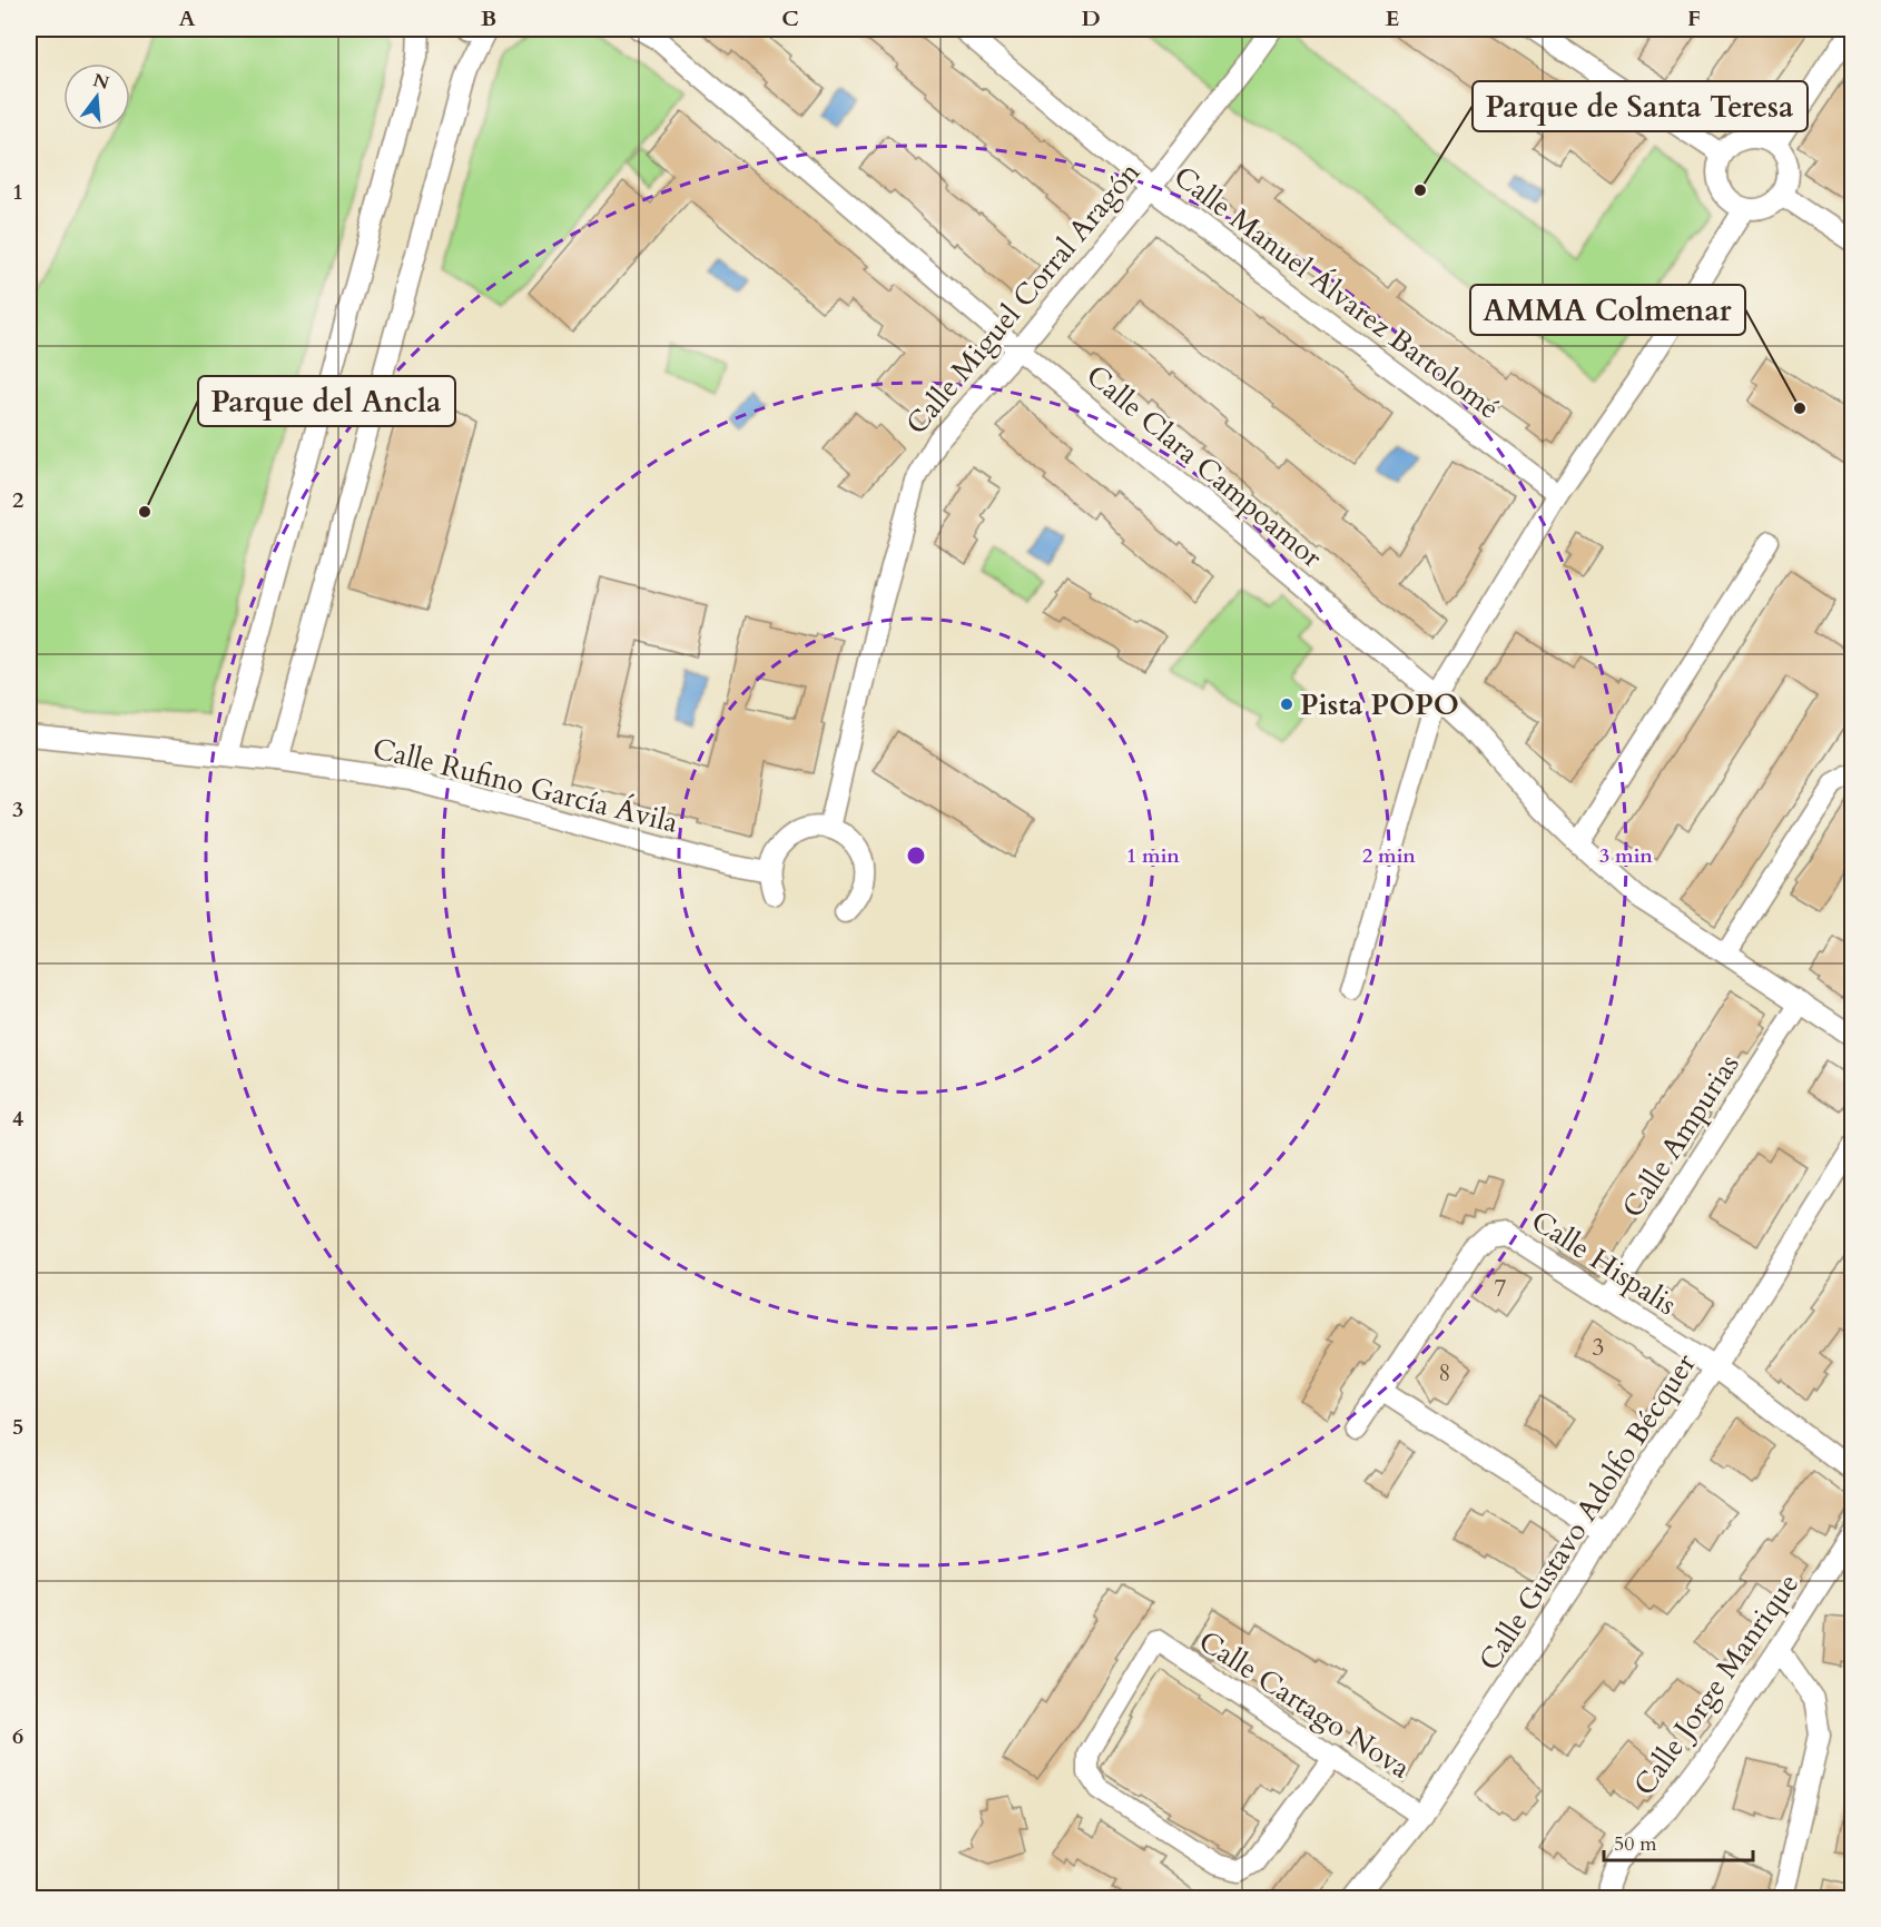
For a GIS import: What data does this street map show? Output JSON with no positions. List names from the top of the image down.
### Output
{
  "streets": {
    "street": [
      "Calle Manuel Álvarez Bartolomé",
      "Calle Miguel Corral Aragón",
      "Calle Clara Campoamor",
      "Calle Rufino García Ávila",
      "Calle Ampurias",
      "Calle Hispalis",
      "Calle Gustavo Adolfo Bécquer",
      "Calle Jorge Manrique",
      "Calle Cartago Nova"
    ]
  },
  "crossings": [
    ["Calle Manuel Álvarez Bartolomé", "Calle Miguel Corral Aragón"],
    ["Calle Miguel Corral Aragón", "Calle Clara Campoamor"],
    ["Calle Clara Campoamor", "Calle Ampurias"],
    ["Calle Ampurias", "Calle Hispalis"],
    ["Calle Hispalis", "Calle Gustavo Adolfo Bécquer"],
    ["Calle Gustavo Adolfo Bécquer", "Calle Cartago Nova"]
  ],
  "places": [
    "Parque de Santa Teresa",
    "AMMA Colmenar",
    "Parque del Ancla",
    "Pista POPO"
  ],
  "house_numbers": ["7", "3", "8"],
  "scale_bar": "50 m",
  "north": "top",
  "grid": {
    "columns": [
      "A",
      "B",
      "C",
      "D",
      "E",
      "F"
    ],
    "rows": [
      "1",
      "2",
      "3",
      "4",
      "5",
      "6"
    ]
  },
  "rings": ["1 min", "2 min", "3 min"]
}
